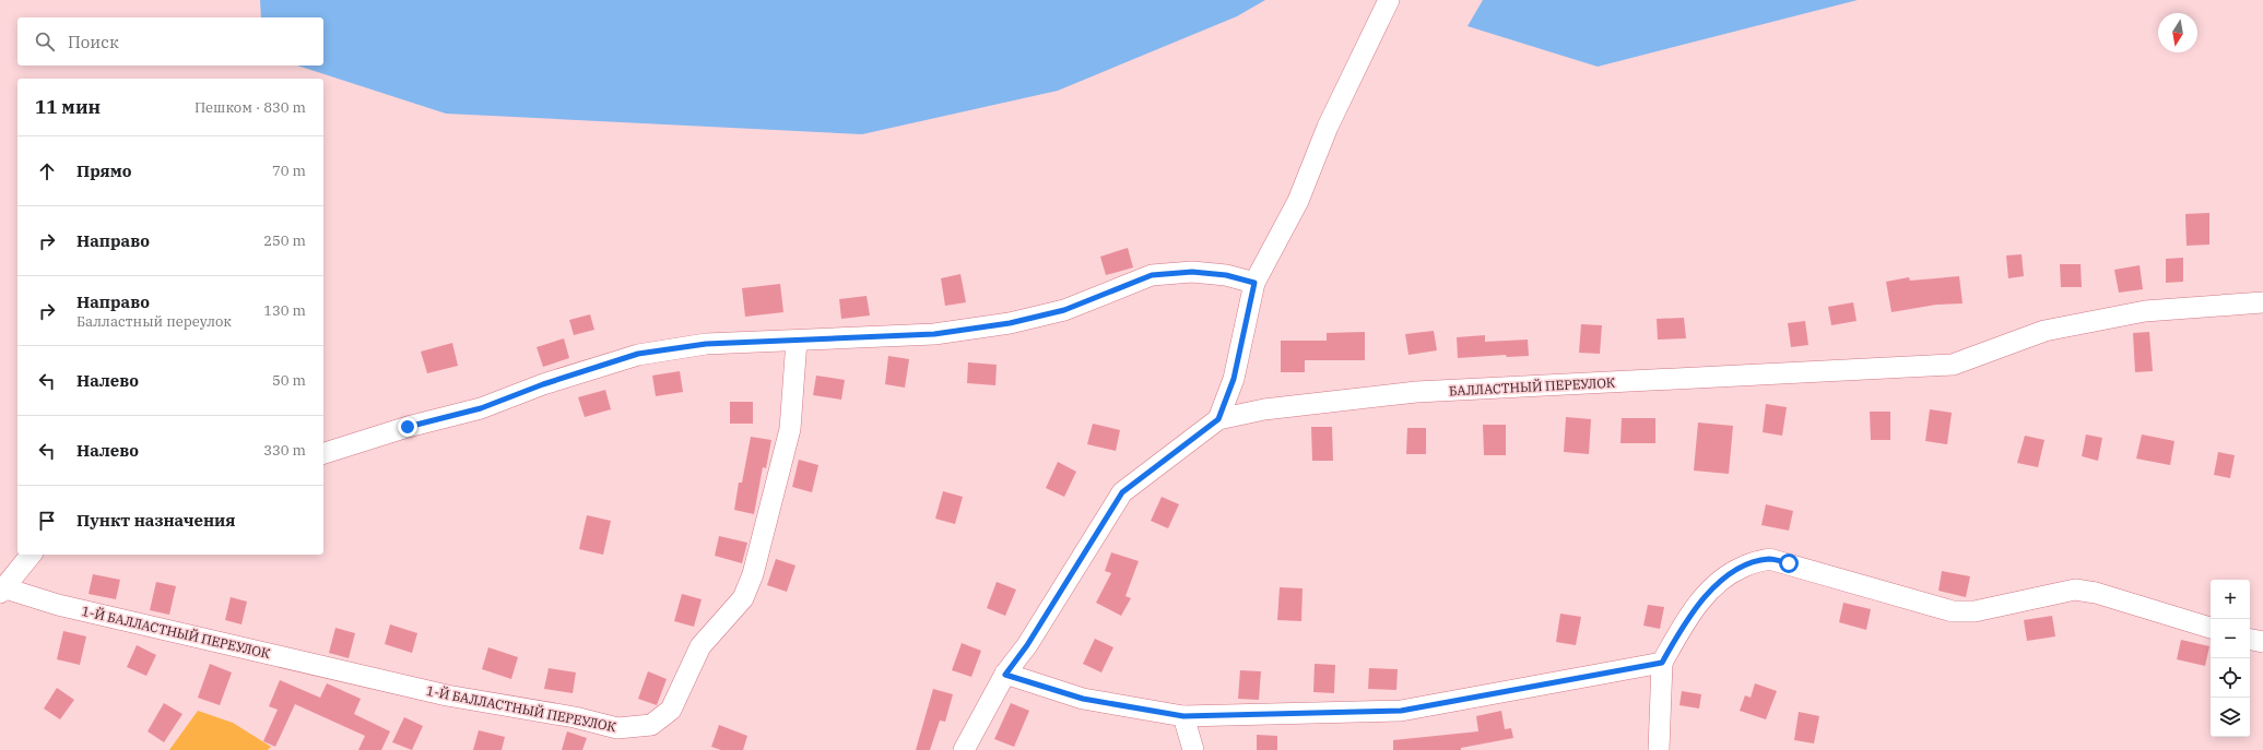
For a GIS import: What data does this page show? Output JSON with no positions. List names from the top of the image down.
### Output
{
  "streets": {
    "street": ["БАЛЛАСТНЫЙ ПЕРЕУЛОК", "1-Й БАЛЛАСТНЫЙ ПЕРЕУЛОК"]
  },
  "north": "bottom",
  "page": {
    "search": "Поиск",
    "heading": ["11 мин", "Пешком · 830 m"],
    "list": [
      ["Прямо", "70 m"],
      ["Направо", "250 m"],
      ["Направо", "Балластный переулок", "130 m"],
      ["Налево", "50 m"],
      ["Налево", "330 m"],
      "Пункт назначения"
    ],
    "map_buttons": ["+", "−"]
  }
}
